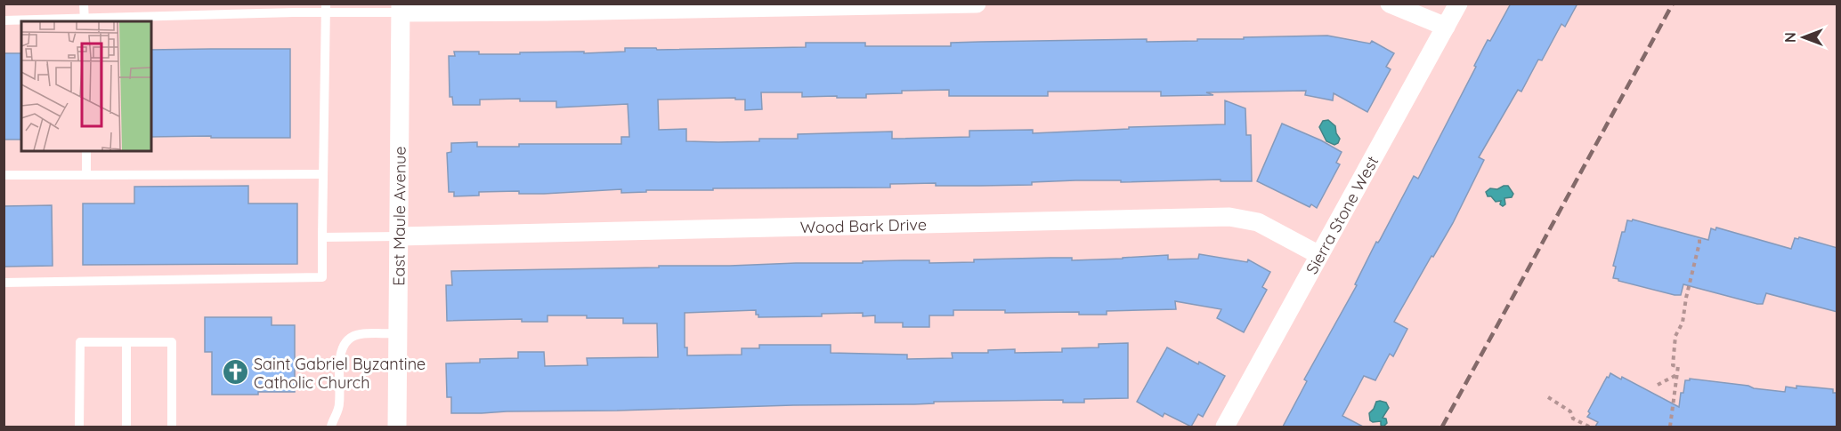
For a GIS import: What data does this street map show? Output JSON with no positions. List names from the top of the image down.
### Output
{
  "streets": {
    "street": ["Sierra Stone West", "East Maule Avenue", "Wood Bark Drive"]
  },
  "crossings": [
    ["Sierra Stone West", "Wood Bark Drive"],
    ["East Maule Avenue", "Wood Bark Drive"]
  ],
  "places": {
    "church": ["Saint Gabriel Byzantine Catholic Church"]
  },
  "north": "left"
}
